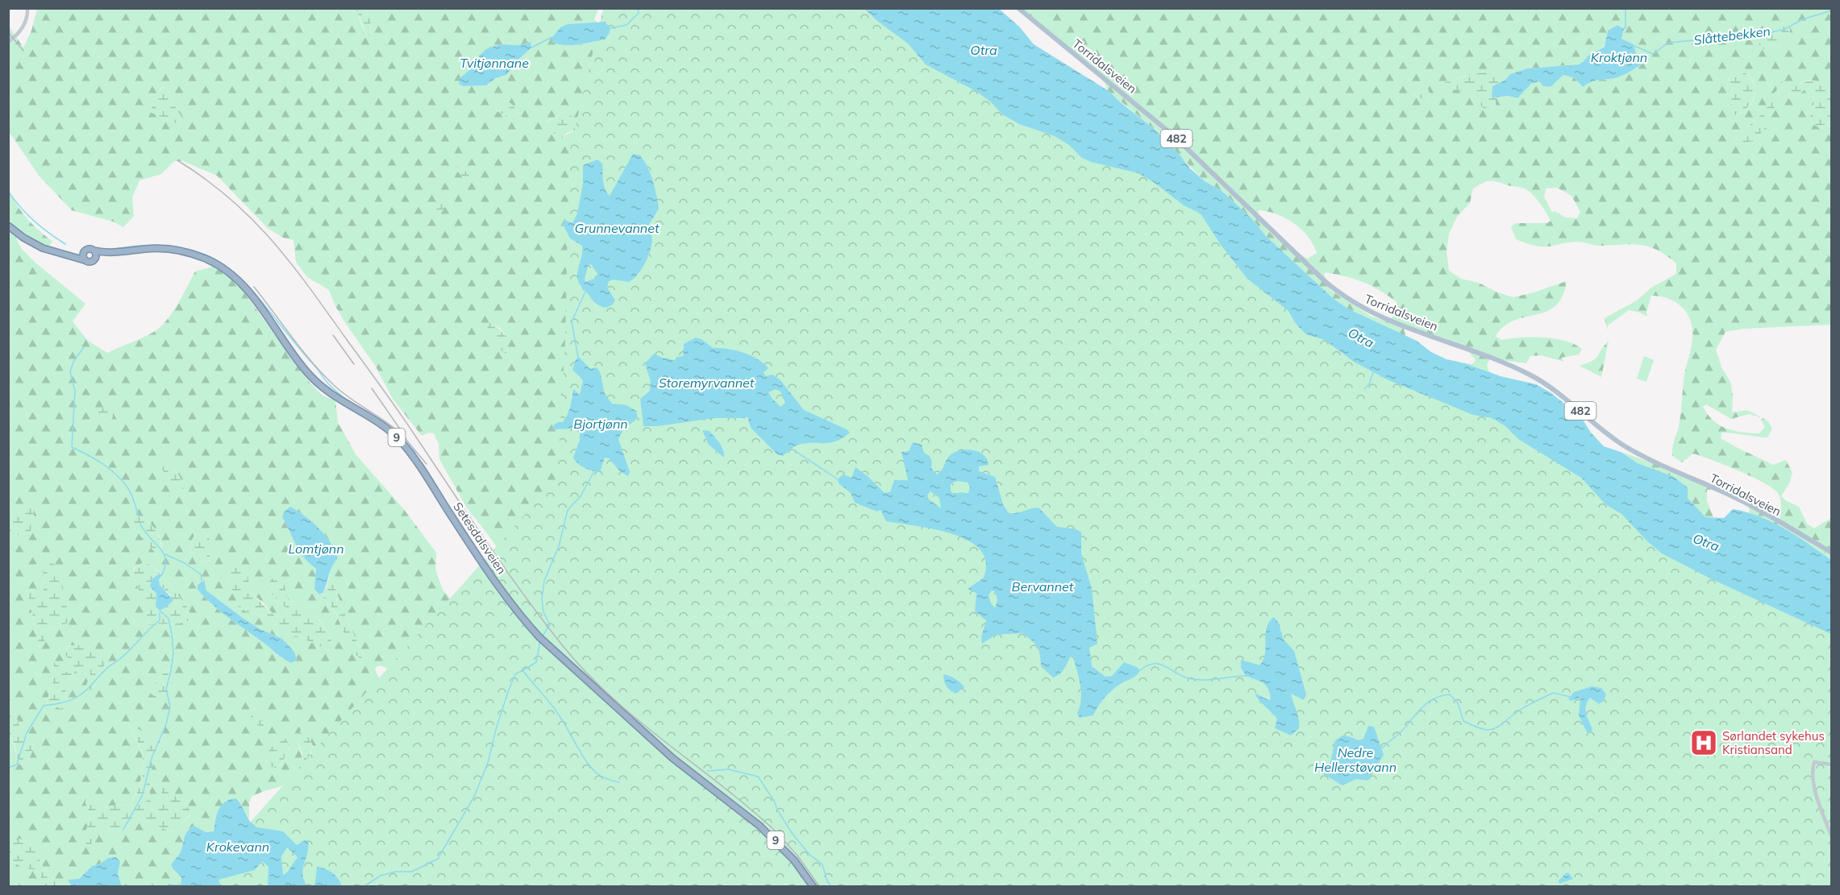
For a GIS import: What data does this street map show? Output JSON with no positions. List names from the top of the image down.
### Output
{
  "streets": {
    "highway": ["9", "Setesdalsveien"],
    "main road": ["Torridalsveien", "482"]
  },
  "crossings": [
    ["9", "Setesdalsveien"]
  ],
  "water": [
    "Slåttebekken",
    "Otra",
    "Kroktjønn",
    "Tvitjønnane",
    "Grunnevannet",
    "Storemyrvannet",
    "Bjortjønn",
    "Lomtjønn",
    "Bervannet",
    "Nedre Hellerstøvann",
    "Krokevann"
  ],
  "places": {
    "hospital": ["Sørlandet sykehus Kristiansand"]
  }
}
